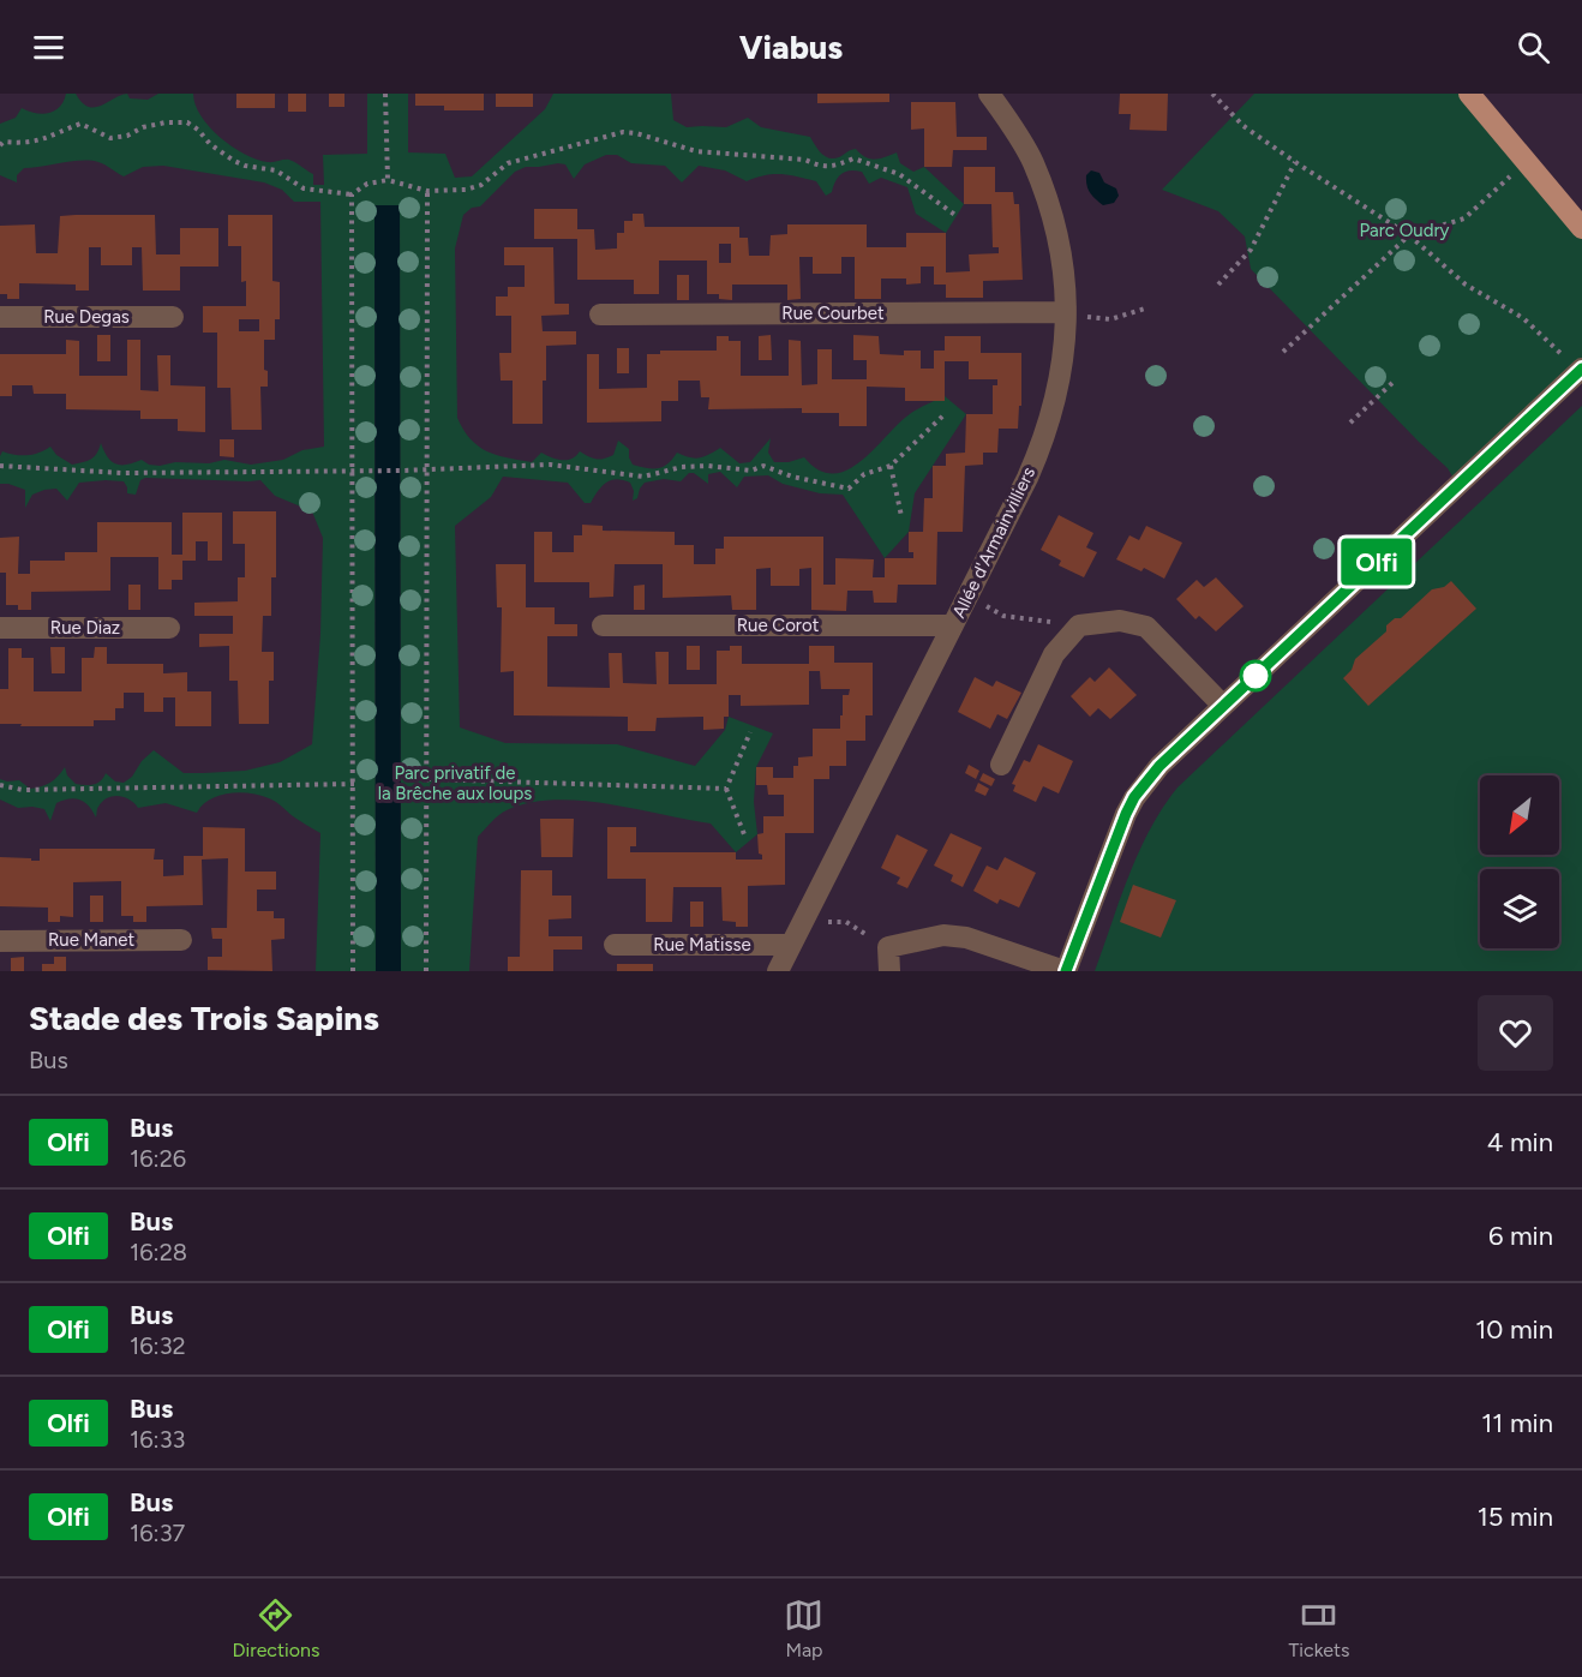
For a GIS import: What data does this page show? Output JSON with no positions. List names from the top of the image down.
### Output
{
  "streets": {
    "street": [
      "Rue Courbet",
      "Rue Degas",
      "Allée d'Armainvilliers",
      "Rue Corot",
      "Rue Diaz",
      "Rue Manet",
      "Rue Matisse"
    ]
  },
  "crossings": [
    ["Rue Courbet", "Allée d'Armainvilliers"],
    ["Allée d'Armainvilliers", "Rue Corot"],
    ["Allée d'Armainvilliers", "Rue Matisse"]
  ],
  "parks": ["Parc Oudry", "Parc privatif de la Brêche aux loups"],
  "lines": ["bus line Olfi"],
  "north": "bottom left",
  "page": {
    "header": "Viabus",
    "on_map": "Olfi",
    "heading": ["Stade des Trois Sapins", "Bus"],
    "list": [
      {
        "mark": "Olfi",
        "name": "Bus",
        "note": "16:26",
        "value": "4 min"
      },
      {
        "mark": "Olfi",
        "name": "Bus",
        "note": "16:28",
        "value": "6 min"
      },
      {
        "mark": "Olfi",
        "name": "Bus",
        "note": "16:32",
        "value": "10 min"
      },
      {
        "mark": "Olfi",
        "name": "Bus",
        "note": "16:33",
        "value": "11 min"
      },
      {
        "mark": "Olfi",
        "name": "Bus",
        "note": "16:37",
        "value": "15 min"
      }
    ],
    "tabs": ["Directions", "Map", "Tickets"]
  }
}
